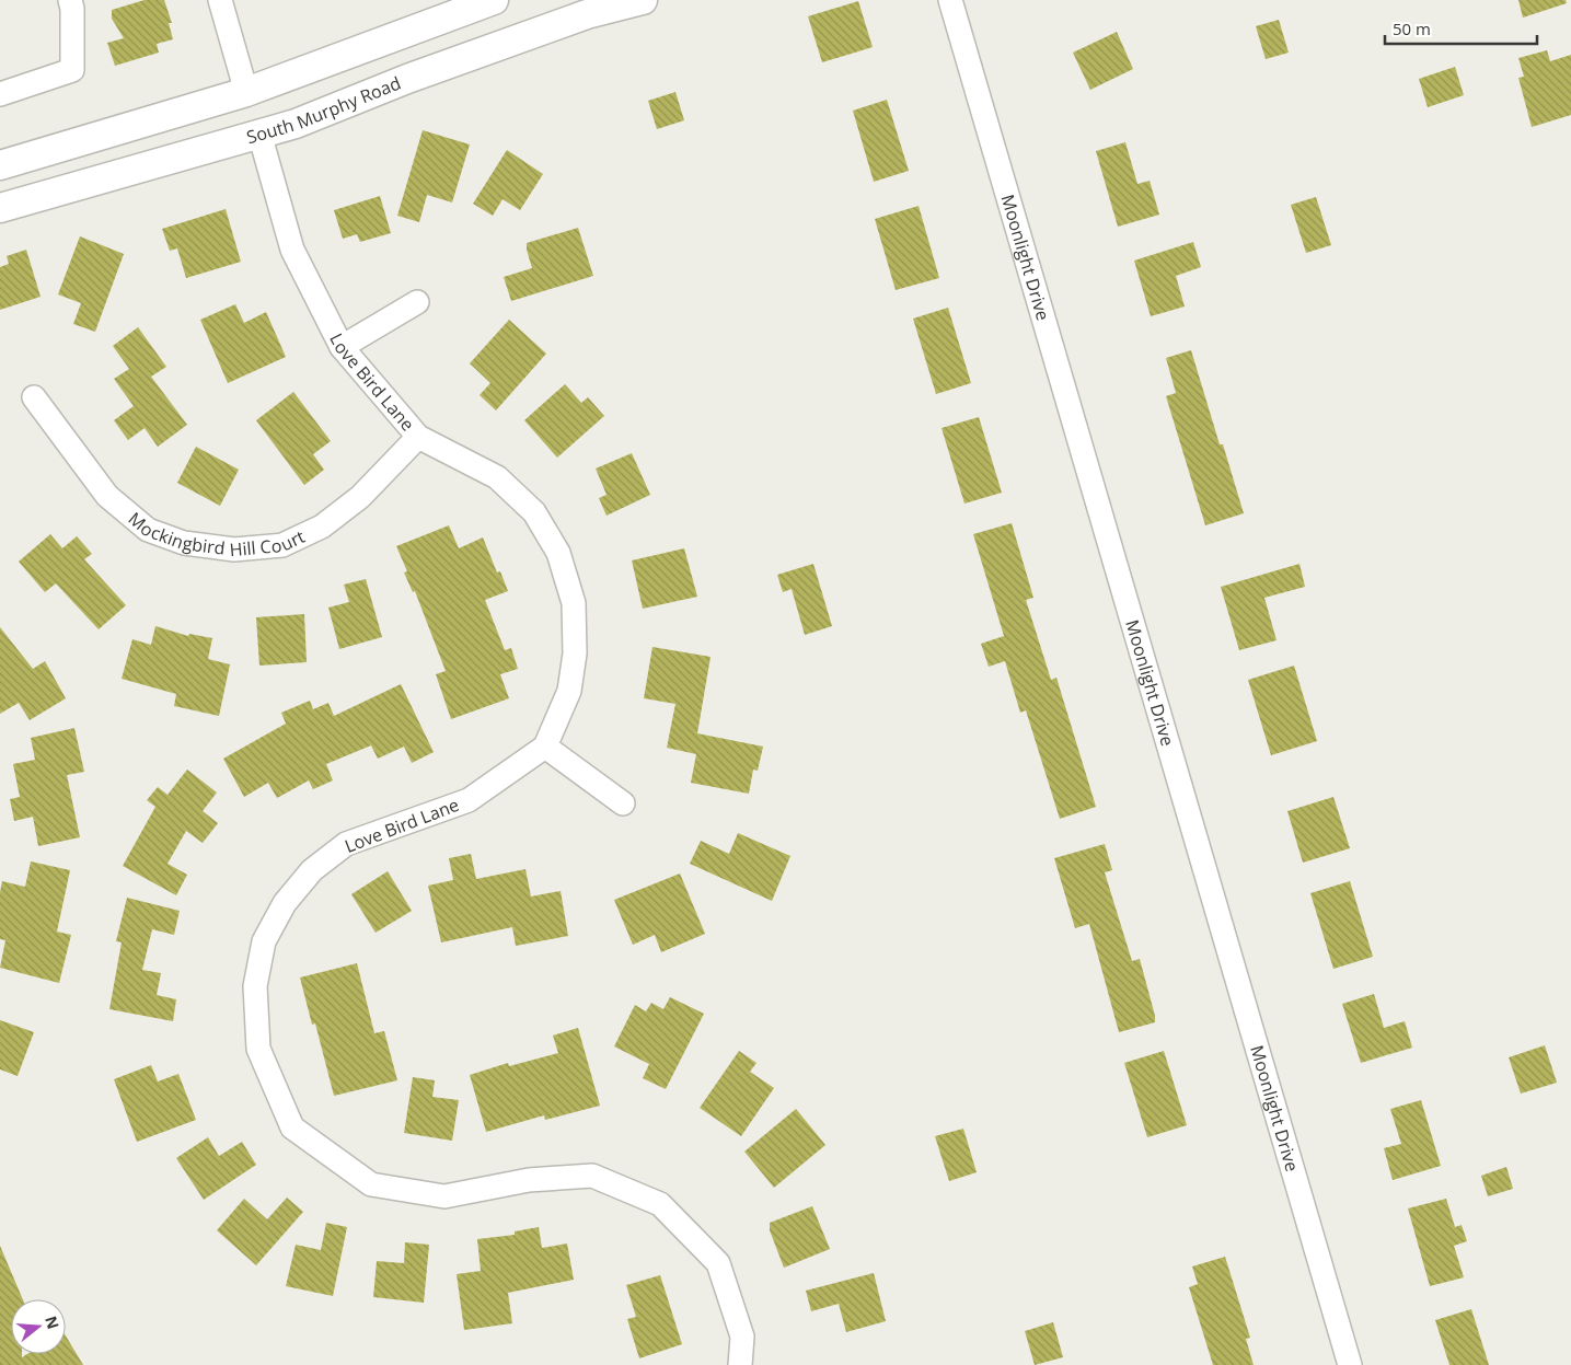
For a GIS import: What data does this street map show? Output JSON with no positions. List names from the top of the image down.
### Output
{
  "streets": {
    "main road": ["South Murphy Road"],
    "street": ["Moonlight Drive", "Love Bird Lane", "Mockingbird Hill Court"]
  },
  "crossings": [
    ["South Murphy Road", "Love Bird Lane"],
    ["Love Bird Lane", "Mockingbird Hill Court"]
  ],
  "scale_bar": "50 m",
  "north": "right"
}
